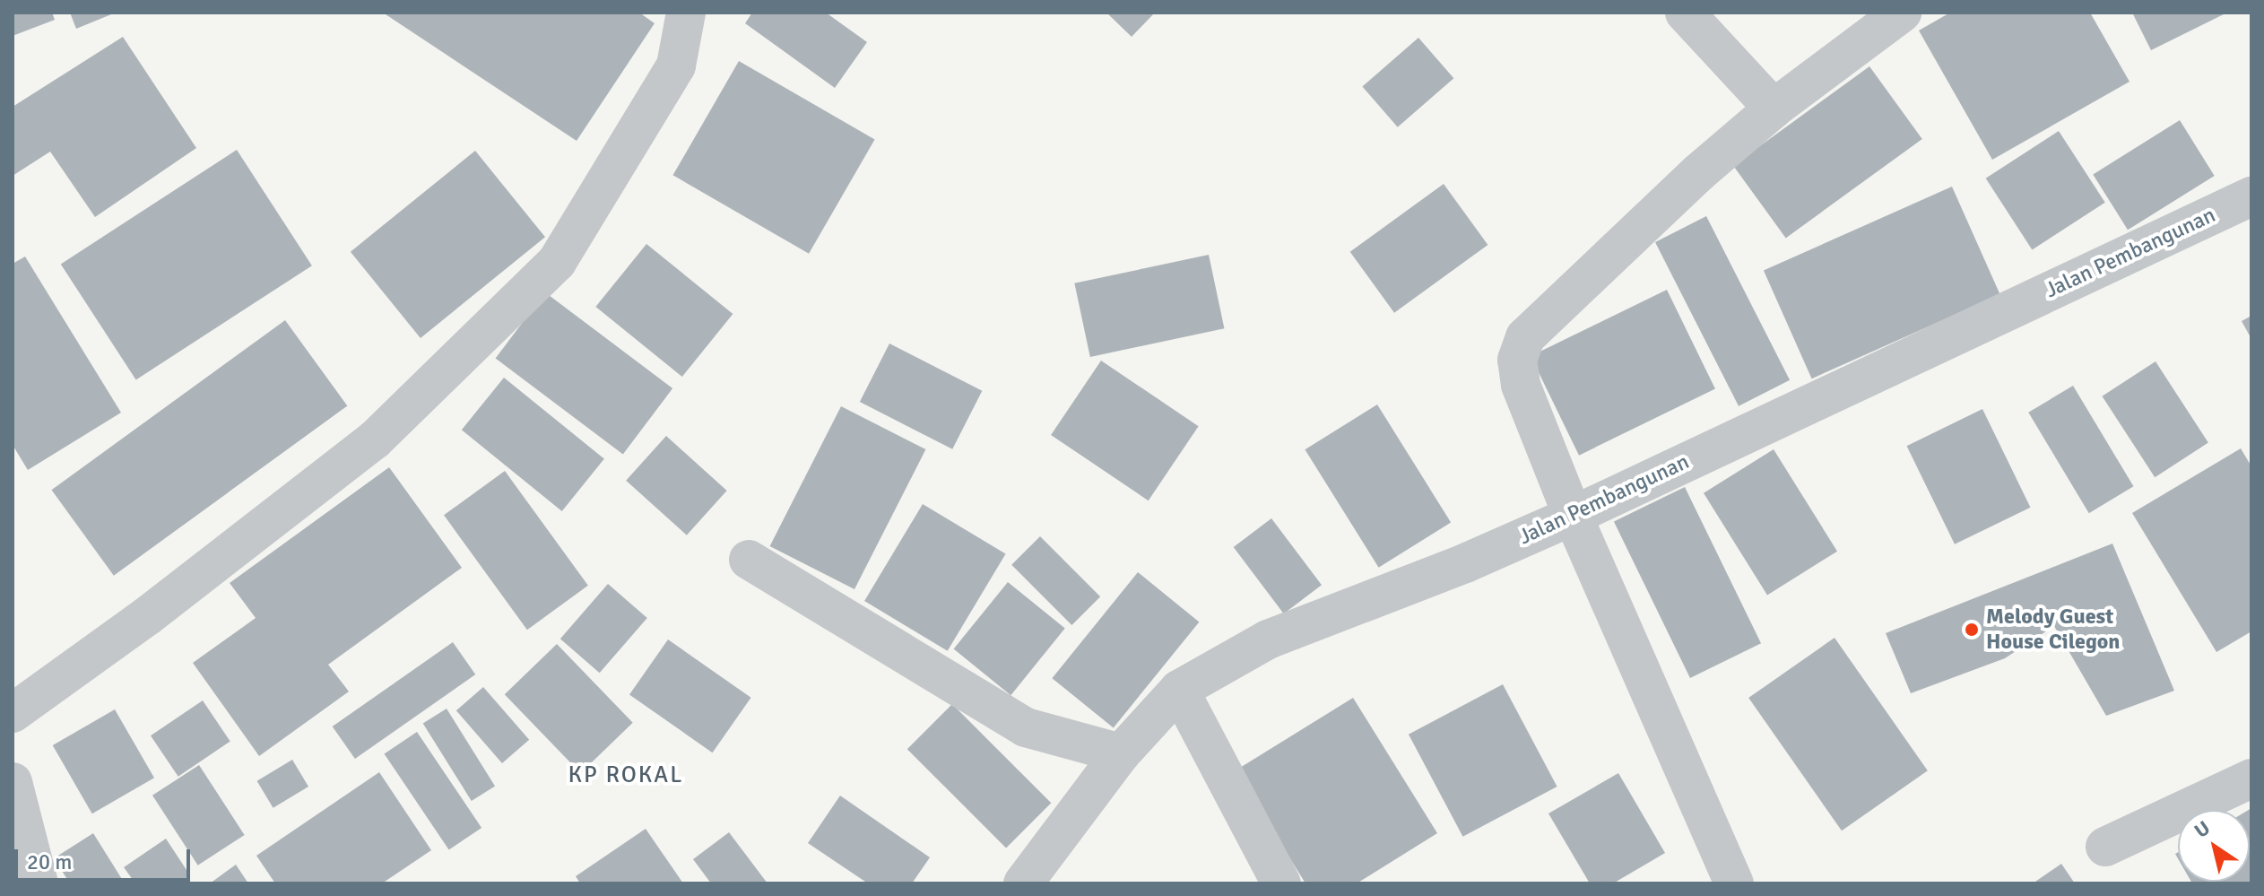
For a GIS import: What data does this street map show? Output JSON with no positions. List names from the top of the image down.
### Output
{
  "streets": {
    "street": ["Jalan Pembangunan"]
  },
  "districts": ["KP ROKAL"],
  "places": ["Melody Guest House Cilegon"],
  "scale_bar": "20 m",
  "north": "top left"
}
